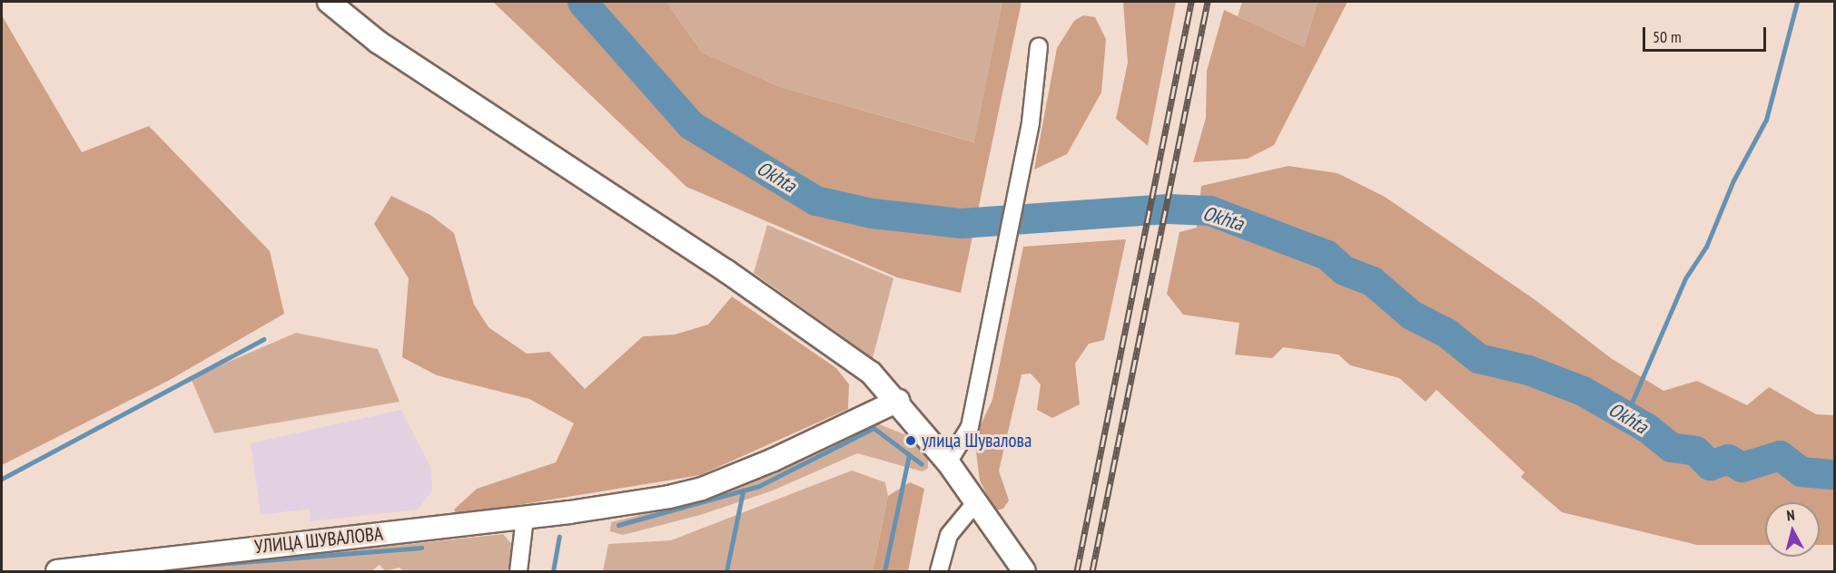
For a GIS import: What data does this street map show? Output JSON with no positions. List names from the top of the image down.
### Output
{
  "streets": {
    "street": ["УЛИЦА ШУВАЛОВА"]
  },
  "water": ["Okhta"],
  "places": ["улица Шувалова"],
  "scale_bar": "50 m",
  "north": "top"
}
